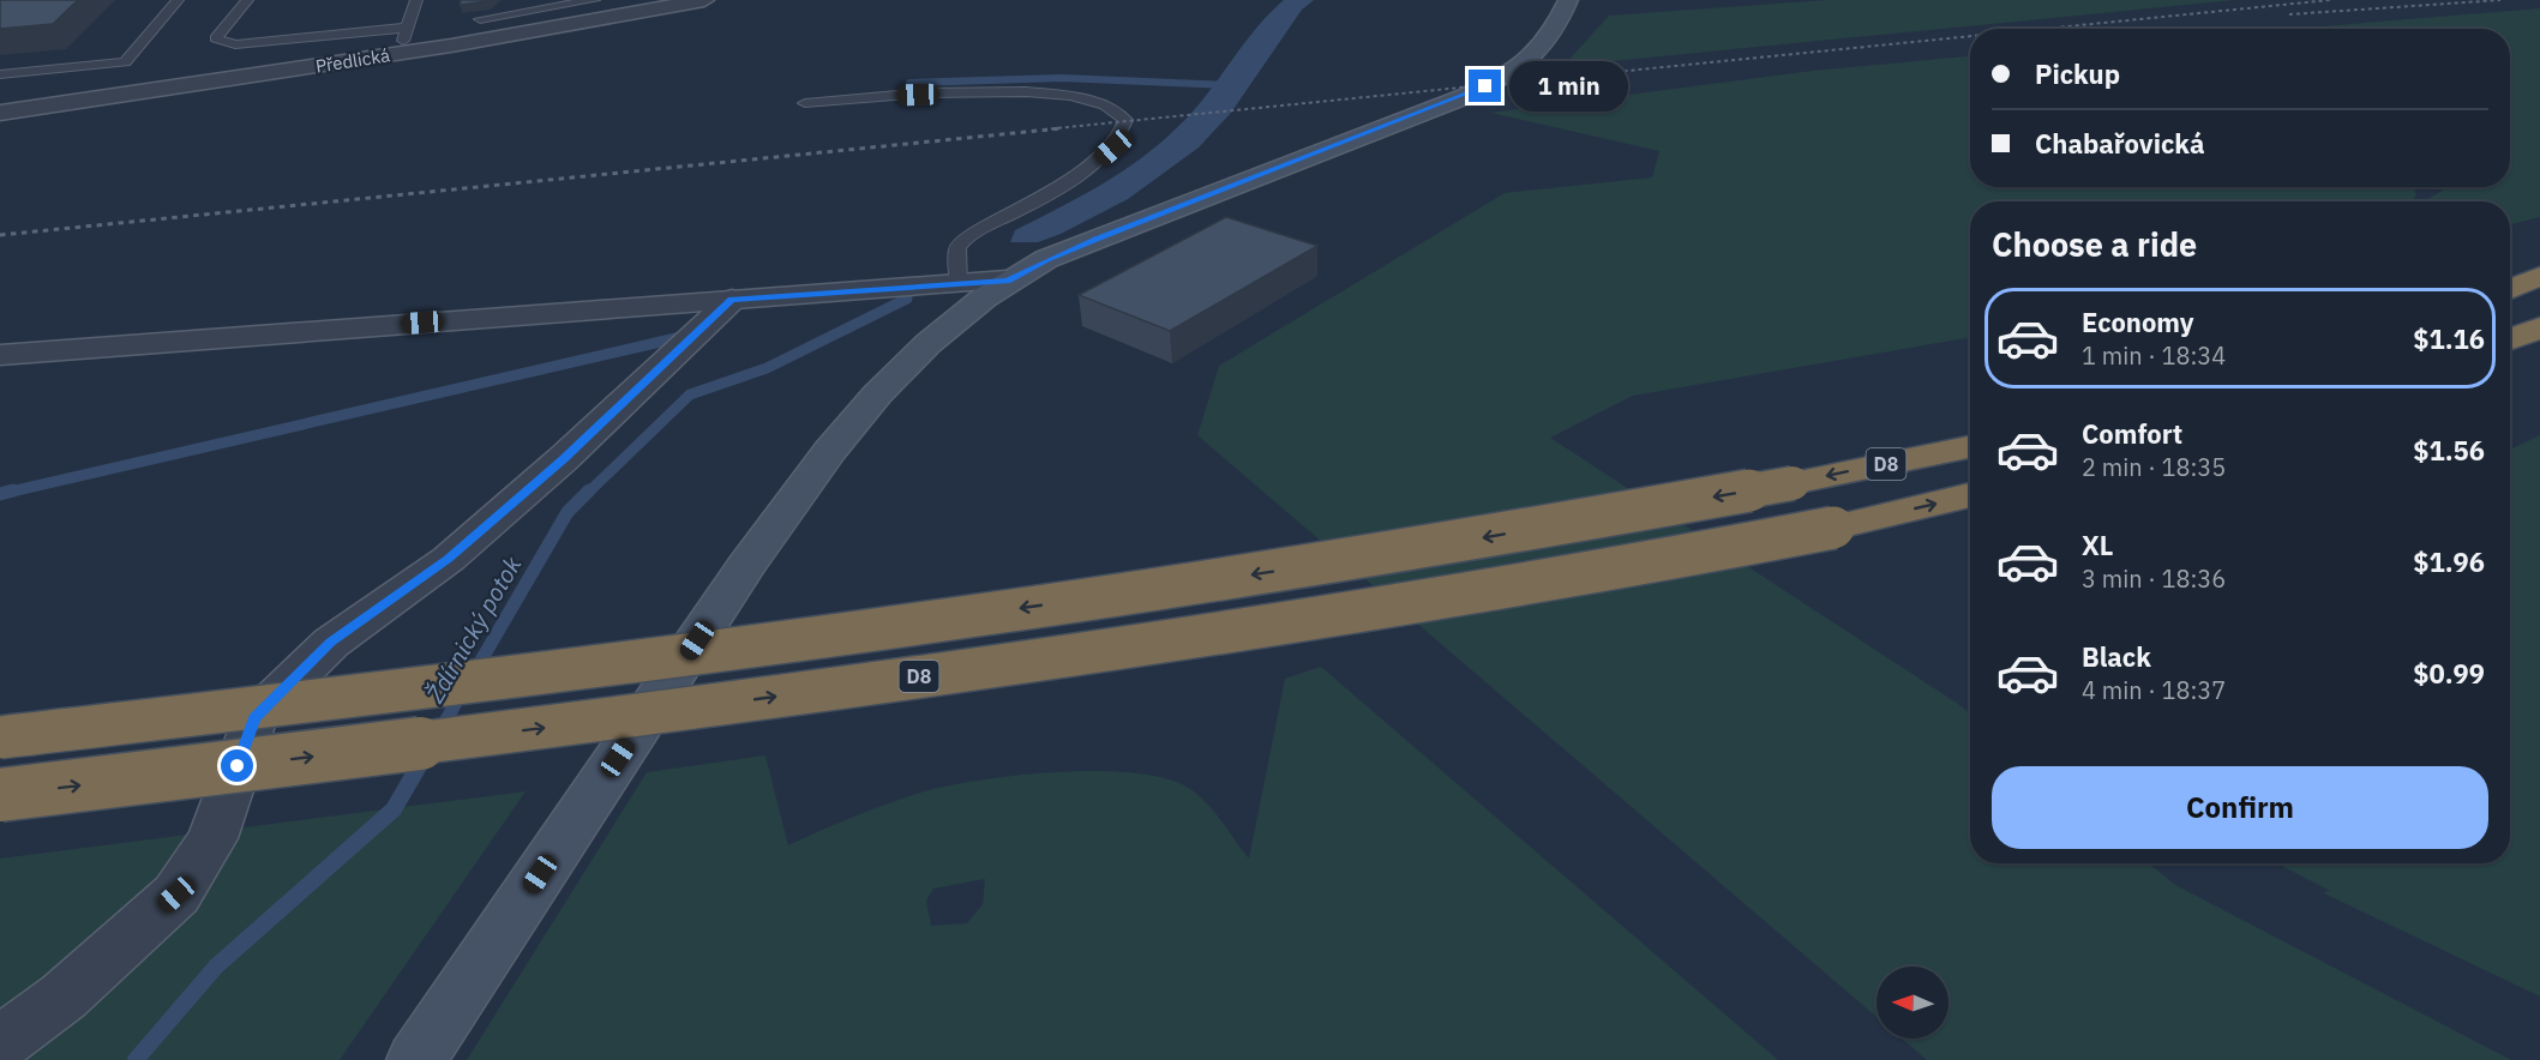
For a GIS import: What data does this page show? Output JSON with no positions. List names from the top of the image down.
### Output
{
  "streets": {
    "highway": ["D8"],
    "street": ["Předlická"]
  },
  "water": ["Ždírnický potok"],
  "north": "left",
  "page": {
    "banner": ["Pickup", "Chabařovická"],
    "bubble": "1 min",
    "heading": "Choose a ride",
    "list": [
      {
        "name": "Economy",
        "note": "1 min · 18:34",
        "value": "$1.16"
      },
      {
        "name": "Comfort",
        "note": "2 min · 18:35",
        "value": "$1.56"
      },
      {
        "name": "XL",
        "note": "3 min · 18:36",
        "value": "$1.96"
      },
      {
        "name": "Black",
        "note": "4 min · 18:37",
        "value": "$0.99"
      }
    ],
    "buttons": "Confirm"
  }
}
